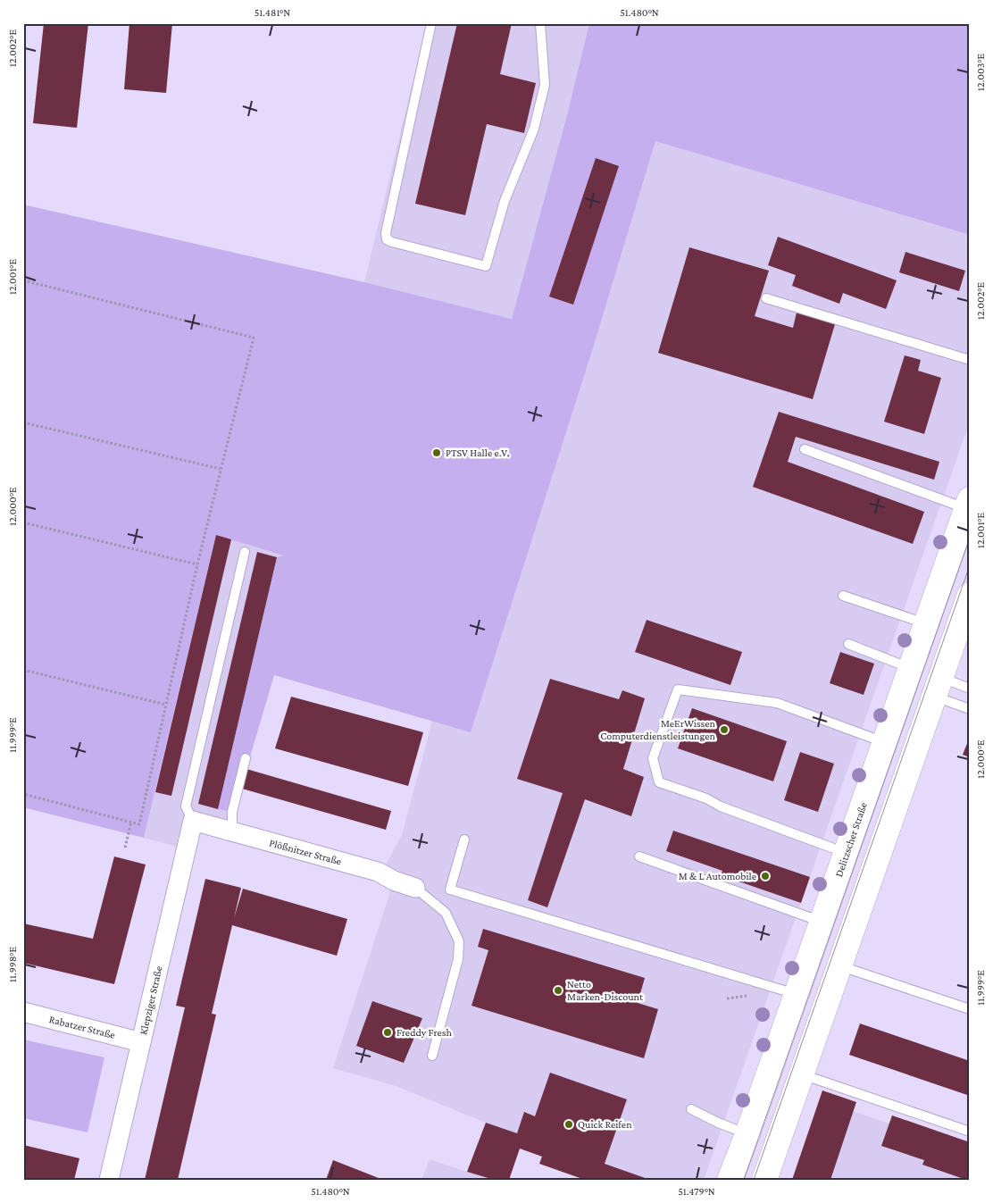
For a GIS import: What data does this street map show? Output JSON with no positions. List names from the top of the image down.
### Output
{
  "streets": {
    "main road": ["Delitzscher Straße"],
    "street": ["Plößnitzer Straße", "Klepziger Straße", "Rabatzer Straße"]
  },
  "crossings": [
    ["Plößnitzer Straße", "Klepziger Straße"],
    ["Klepziger Straße", "Rabatzer Straße"]
  ],
  "places": [
    "PTSV Halle e.V.",
    "MeErWissen Computerdienstleistungen",
    "M & L Automobile",
    "Netto Marken-Discount",
    "Freddy Fresh",
    "Quick Reifen"
  ],
  "coordinates": [
    "51.481°N",
    "51.480°N",
    "12.002°E",
    "12.003°E",
    "12.001°E",
    "12.000°E",
    "11.999°E",
    "11.998°E",
    "51.479°N"
  ]
}
